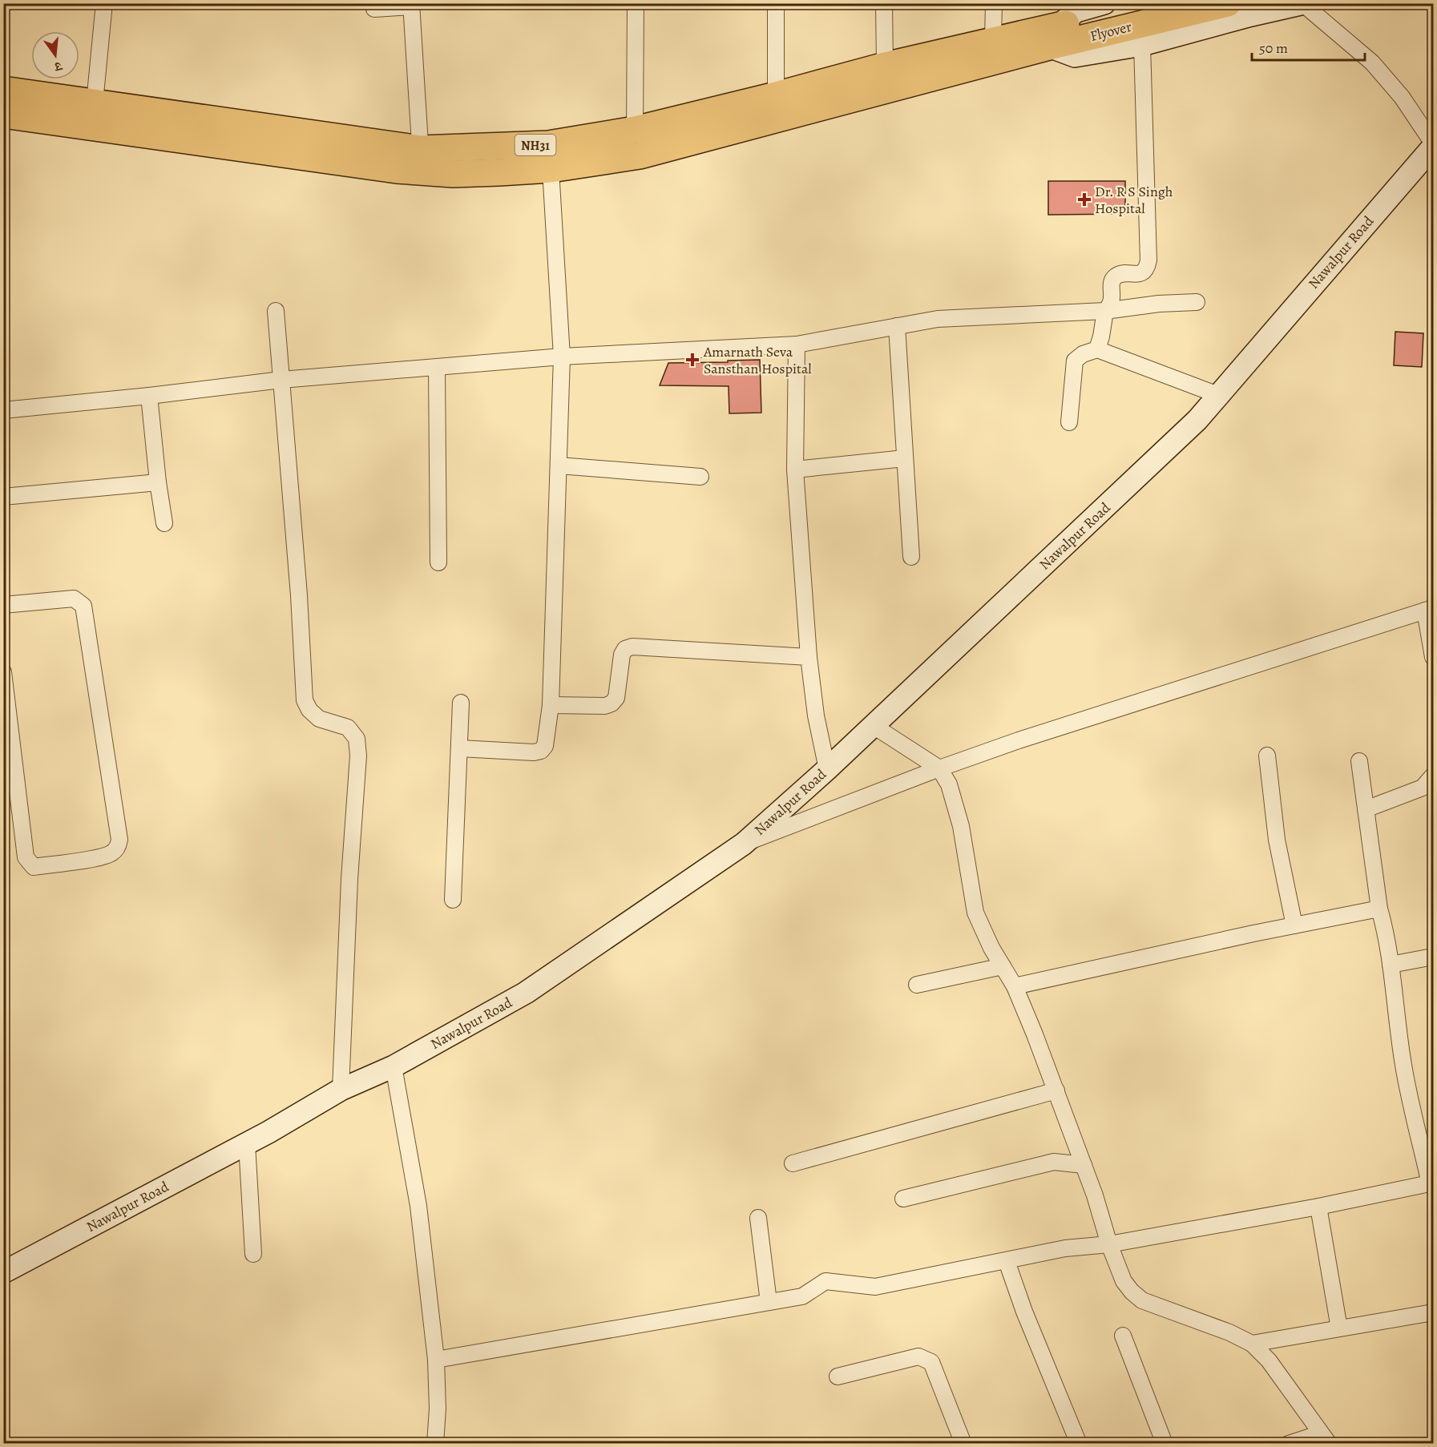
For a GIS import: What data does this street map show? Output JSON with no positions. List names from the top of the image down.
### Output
{
  "streets": {
    "highway": ["Flyover", "NH31"],
    "street": ["Nawalpur Road"]
  },
  "crossings": [
    ["Flyover", "NH31"]
  ],
  "places": {
    "health": ["Dr. R S Singh Hospital", "Amarnath Seva Sansthan Hospital"]
  },
  "scale_bar": "50 m",
  "north": "bottom"
}
